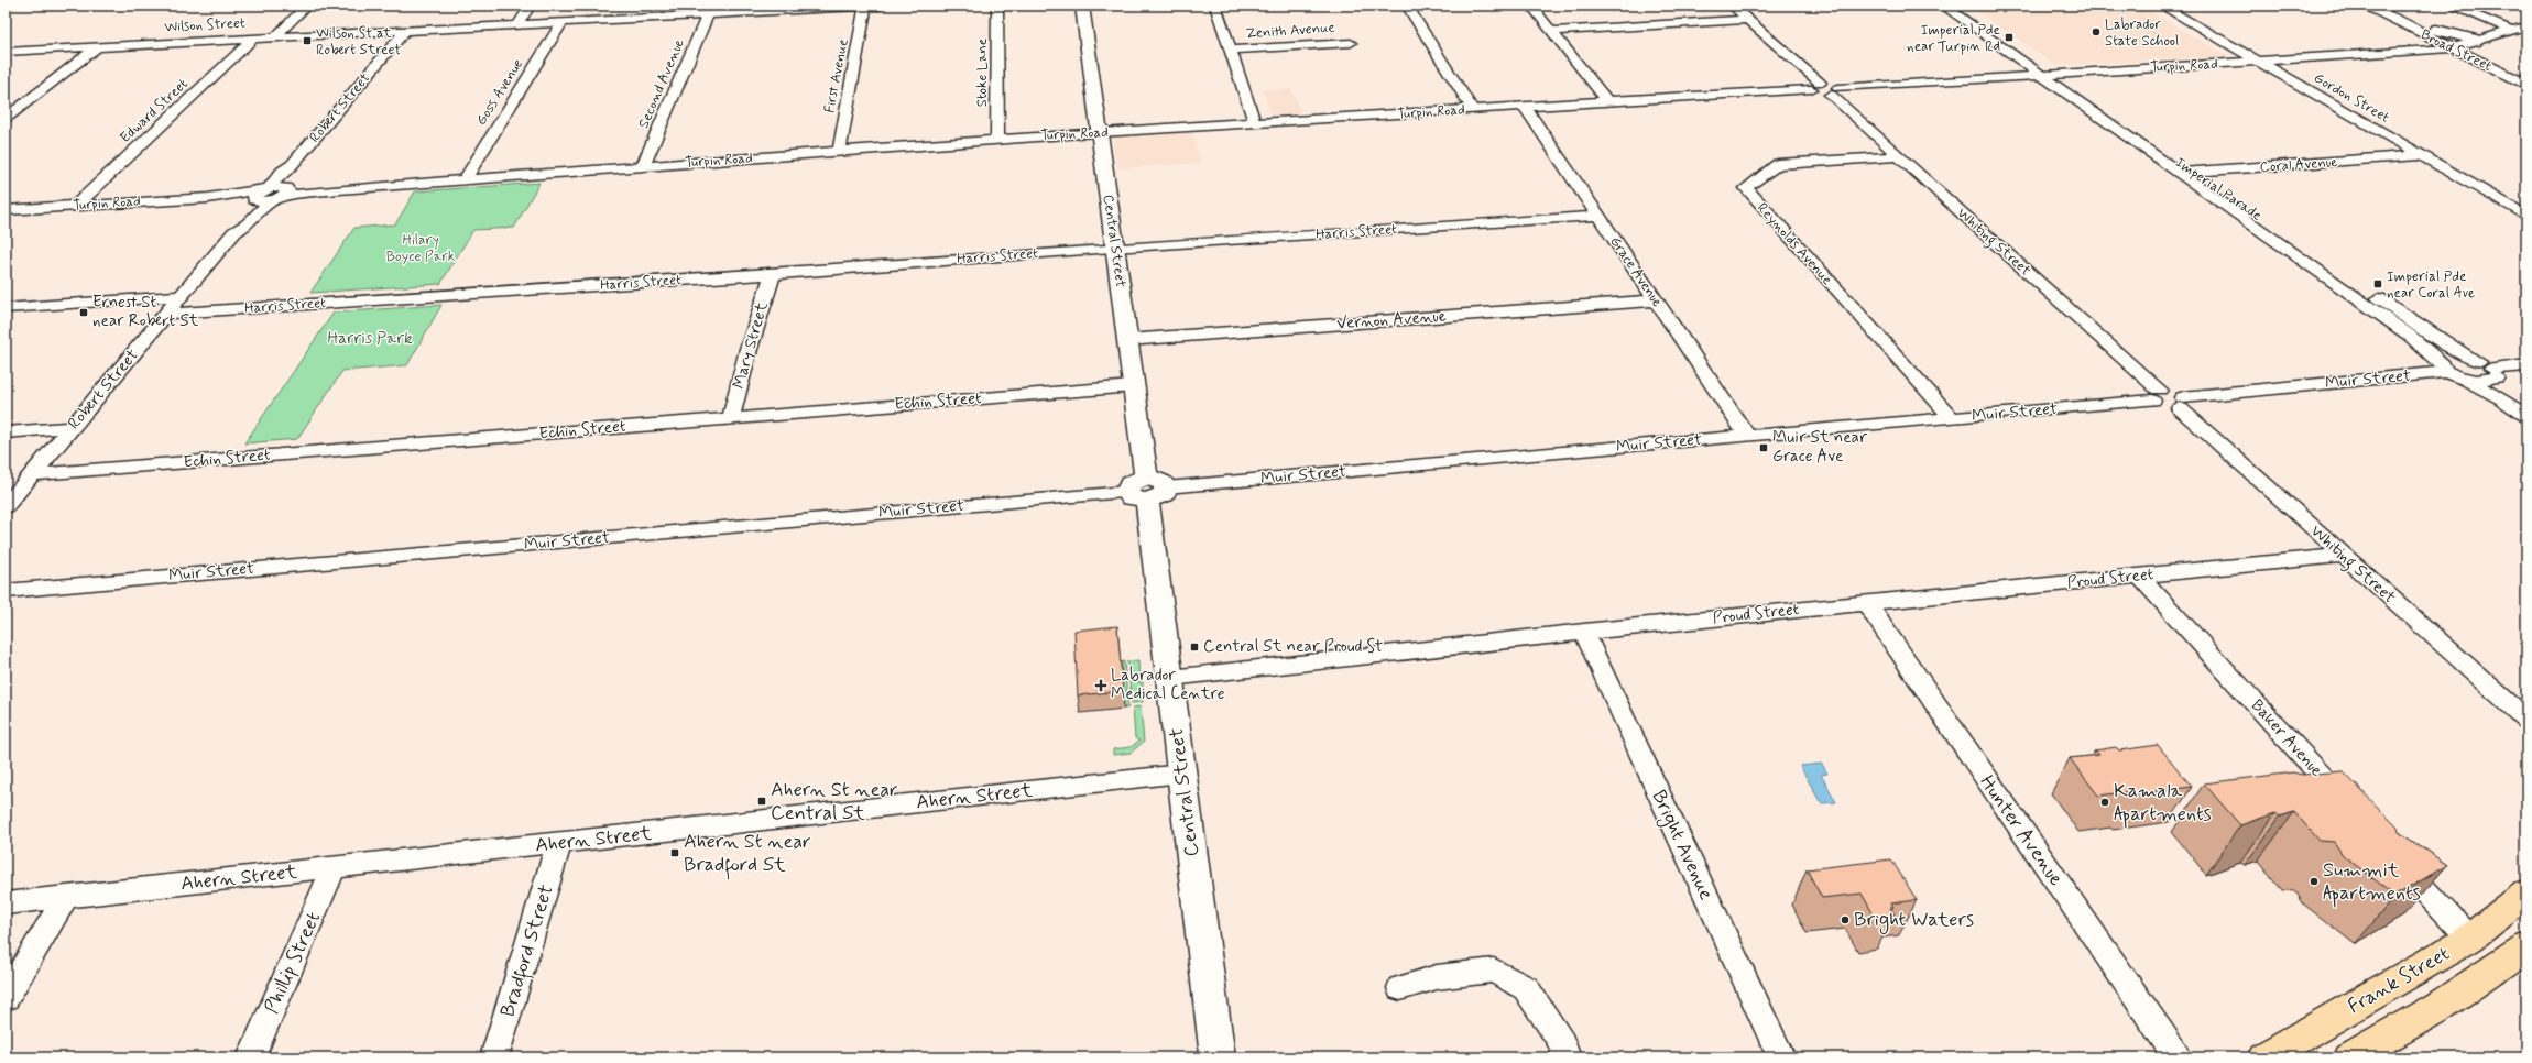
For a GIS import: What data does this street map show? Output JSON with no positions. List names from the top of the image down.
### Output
{
  "streets": {
    "highway": ["Frank Street"],
    "main road": ["Broad Street", "Central Street"],
    "street": [
      "Wilson Street",
      "Zenith Avenue",
      "Turpin Road",
      "Stoke Lane",
      "First Avenue",
      "Second Avenue",
      "Goss Avenue",
      "Gordon Street",
      "Robert Street",
      "Edward Street",
      "Coral Avenue",
      "Imperial Parade",
      "Harris Street",
      "Whiting Street",
      "Reynolds Avenue",
      "Grace Avenue",
      "Vernon Avenue",
      "Mary Street",
      "Muir Street",
      "Echin Street",
      "Proud Street",
      "Baker Avenue",
      "Ahern Street",
      "Hunter Avenue",
      "Bright Avenue",
      "Bradford Street",
      "Phillip Street"
    ]
  },
  "crossings": [
    ["Wilson Street", "First Avenue"],
    ["Wilson Street", "Second Avenue"],
    ["Wilson Street", "Goss Avenue"],
    ["Wilson Street", "Robert Street"],
    ["Wilson Street", "Edward Street"],
    ["Broad Street", "Turpin Road"],
    ["Turpin Road", "Stoke Lane"],
    ["Turpin Road", "First Avenue"],
    ["Turpin Road", "Second Avenue"],
    ["Turpin Road", "Goss Avenue"],
    ["Turpin Road", "Gordon Street"],
    ["Turpin Road", "Robert Street"],
    ["Turpin Road", "Edward Street"],
    ["Turpin Road", "Imperial Parade"],
    ["Turpin Road", "Central Street"],
    ["Turpin Road", "Whiting Street"],
    ["Turpin Road", "Grace Avenue"],
    ["Gordon Street", "Coral Avenue"],
    ["Robert Street", "Harris Street"],
    ["Robert Street", "Echin Street"],
    ["Coral Avenue", "Imperial Parade"],
    ["Imperial Parade", "Muir Street"],
    ["Harris Street", "Central Street"],
    ["Harris Street", "Grace Avenue"],
    ["Harris Street", "Mary Street"],
    ["Central Street", "Vernon Avenue"],
    ["Central Street", "Muir Street"],
    ["Central Street", "Echin Street"],
    ["Central Street", "Proud Street"],
    ["Central Street", "Ahern Street"],
    ["Whiting Street", "Reynolds Avenue"],
    ["Whiting Street", "Muir Street"],
    ["Whiting Street", "Proud Street"],
    ["Reynolds Avenue", "Muir Street"],
    ["Grace Avenue", "Vernon Avenue"],
    ["Grace Avenue", "Muir Street"],
    ["Mary Street", "Echin Street"],
    ["Proud Street", "Baker Avenue"],
    ["Proud Street", "Hunter Avenue"],
    ["Proud Street", "Bright Avenue"],
    ["Ahern Street", "Bradford Street"],
    ["Ahern Street", "Phillip Street"]
  ],
  "parks": ["Hilary Boyce Park", "Harris Park"],
  "places": {
    "other": [
      "Labrador State School",
      "Kamala Apartments",
      "Summit Apartments",
      "Bright Waters"
    ],
    "transit": [
      "Imperial Pde near Turpin Rd",
      "Wilson St at Robert Street",
      "Imperial Pde near Coral Ave",
      "Ernest St near Robert St",
      "Muir St near Grace Ave",
      "Central St near Proud St",
      "Ahern St near Central St",
      "Ahern St near Bradford St"
    ],
    "health": ["Labrador Medical Centre"]
  }
}
